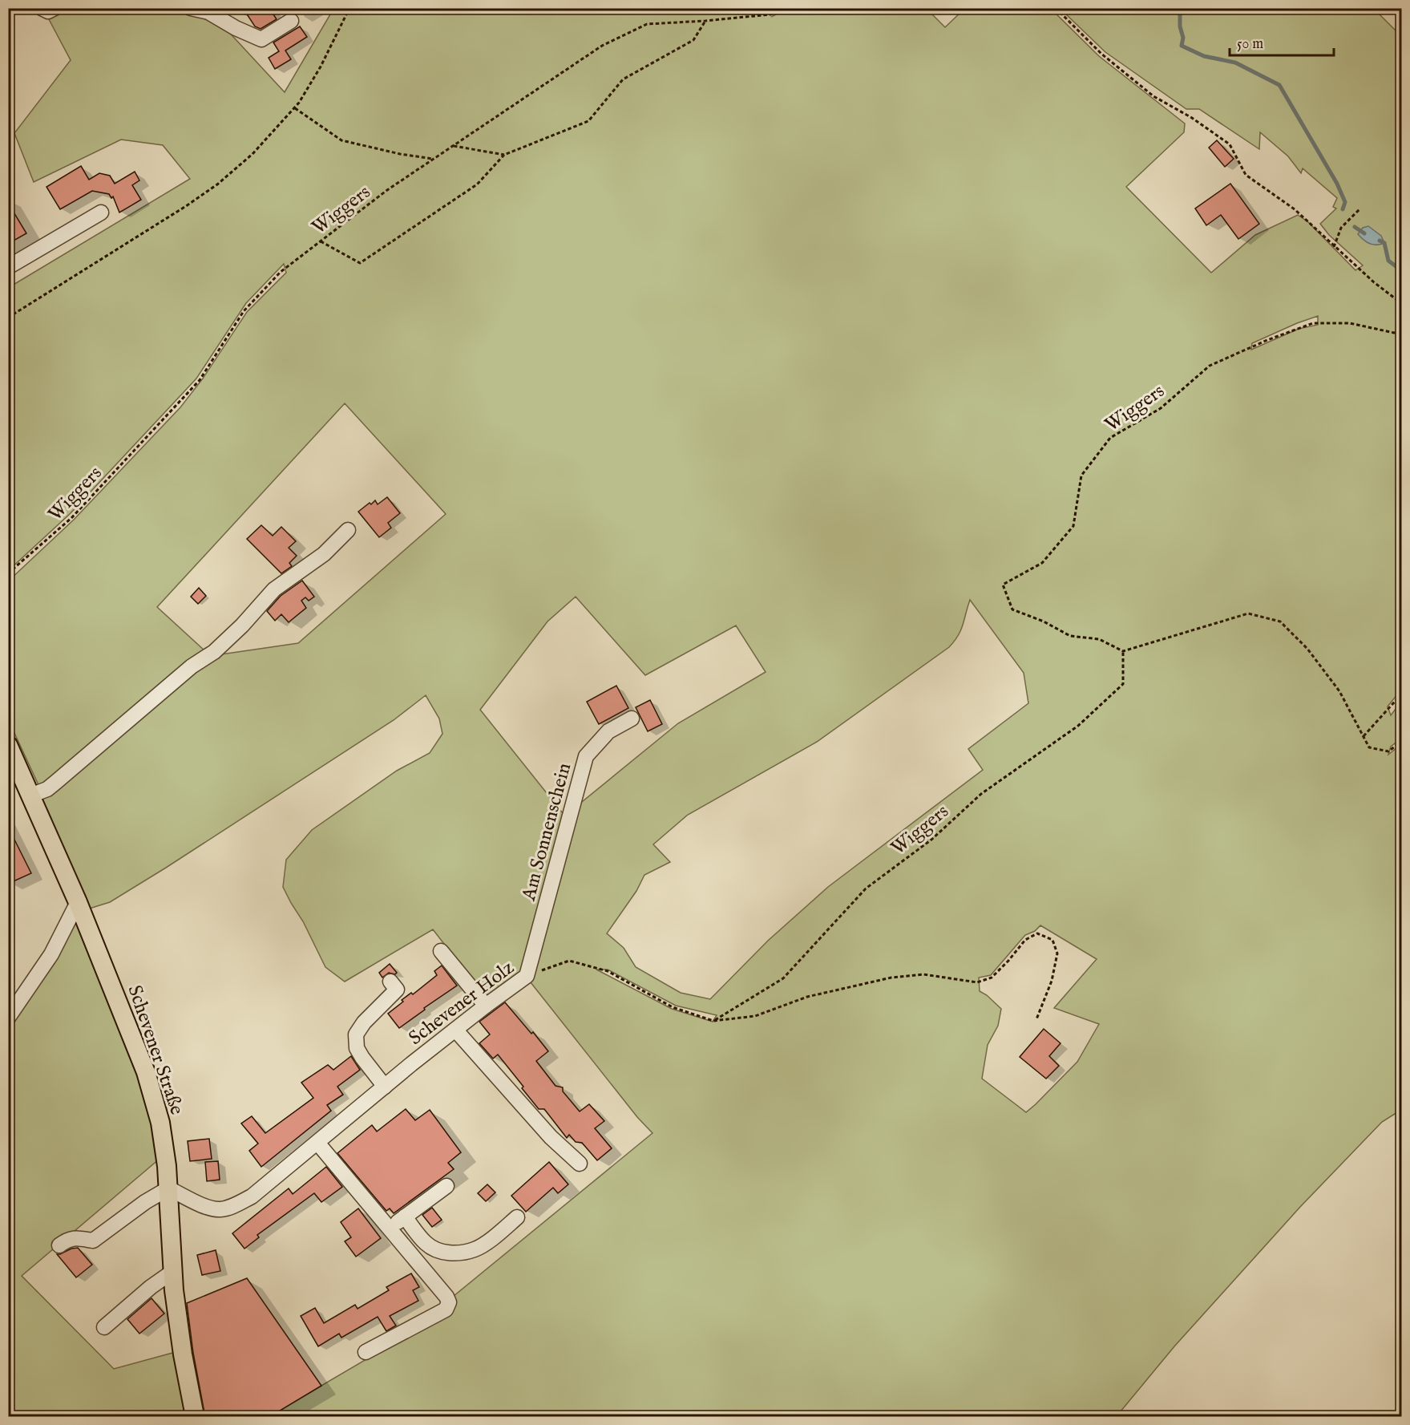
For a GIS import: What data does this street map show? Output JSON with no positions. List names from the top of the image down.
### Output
{
  "streets": {
    "main road": ["Schevener Straße"],
    "street": ["Am Sonnenschein", "Schevener Holz"],
    "path": ["Wiggers"]
  },
  "crossings": [
    ["Wiggers", "Schevener Holz"],
    ["Am Sonnenschein", "Schevener Holz"],
    ["Schevener Holz", "Schevener Straße"]
  ],
  "scale_bar": "50 m"
}
